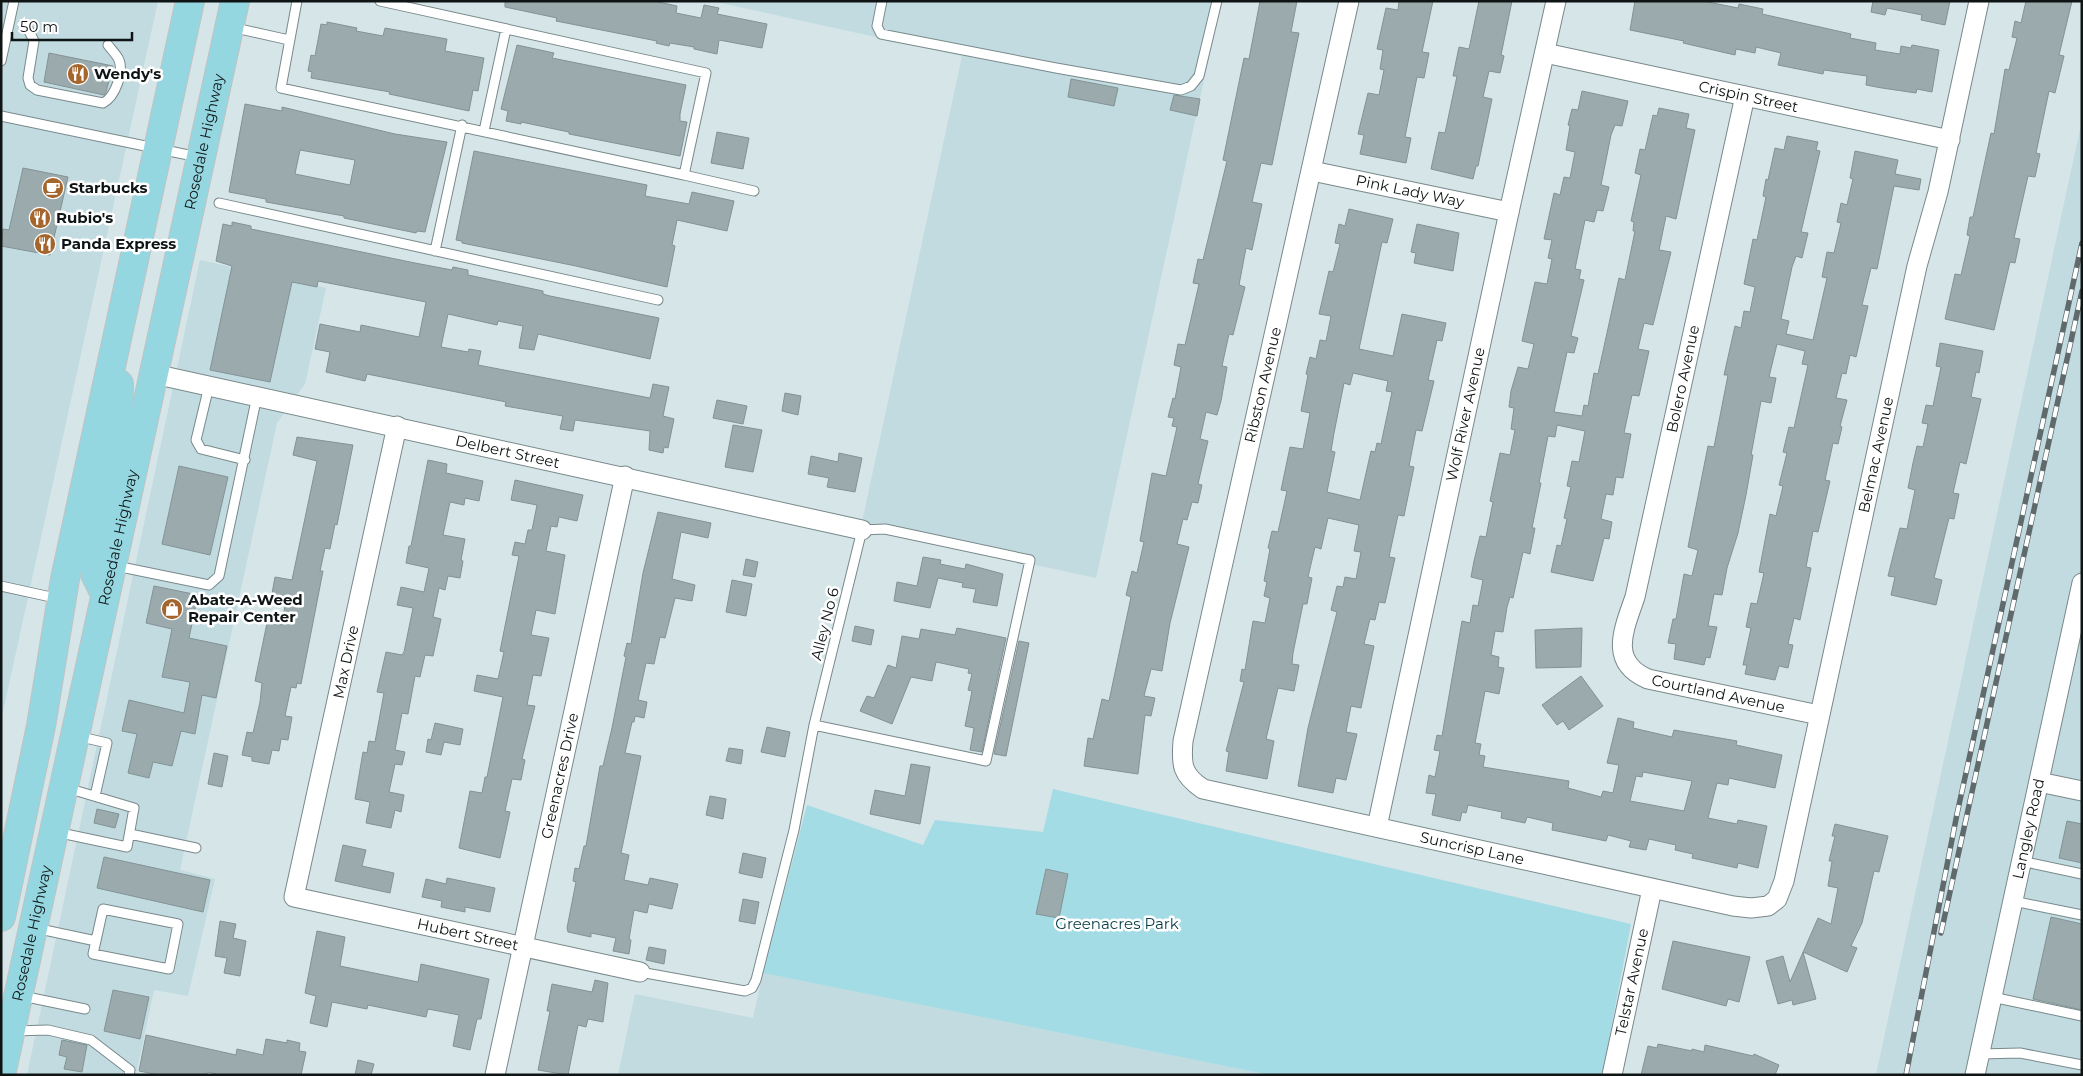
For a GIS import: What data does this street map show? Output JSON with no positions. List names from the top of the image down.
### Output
{
  "streets": {
    "main road": ["Rosedale Highway"],
    "street": [
      "Crispin Street",
      "Pink Lady Way",
      "Bolero Avenue",
      "Ribston Avenue",
      "Wolf River Avenue",
      "Delbert Street",
      "Belmac Avenue",
      "Max Drive",
      "Courtland Avenue",
      "Greenacres Drive",
      "Langley Road",
      "Suncrisp Lane",
      "Hubert Street",
      "Telstar Avenue"
    ],
    "lane": ["Alley No 6"]
  },
  "crossings": [
    ["Crispin Street", "Bolero Avenue"],
    ["Crispin Street", "Wolf River Avenue"],
    ["Crispin Street", "Belmac Avenue"],
    ["Rosedale Highway", "Delbert Street"],
    ["Pink Lady Way", "Ribston Avenue"],
    ["Pink Lady Way", "Wolf River Avenue"],
    ["Bolero Avenue", "Courtland Avenue"],
    ["Ribston Avenue", "Suncrisp Lane"],
    ["Wolf River Avenue", "Suncrisp Lane"],
    ["Delbert Street", "Alley No 6"],
    ["Delbert Street", "Max Drive"],
    ["Delbert Street", "Greenacres Drive"],
    ["Belmac Avenue", "Courtland Avenue"],
    ["Belmac Avenue", "Suncrisp Lane"],
    ["Alley No 6", "Hubert Street"],
    ["Max Drive", "Hubert Street"],
    ["Greenacres Drive", "Hubert Street"],
    ["Suncrisp Lane", "Telstar Avenue"]
  ],
  "parks": ["Greenacres Park"],
  "places": {
    "restaurant": ["Wendy's", "Rubio's", "Panda Express"],
    "cafe": ["Starbucks"],
    "shop": ["Abate-A-Weed Repair Center"]
  },
  "scale_bar": "50 m"
}
